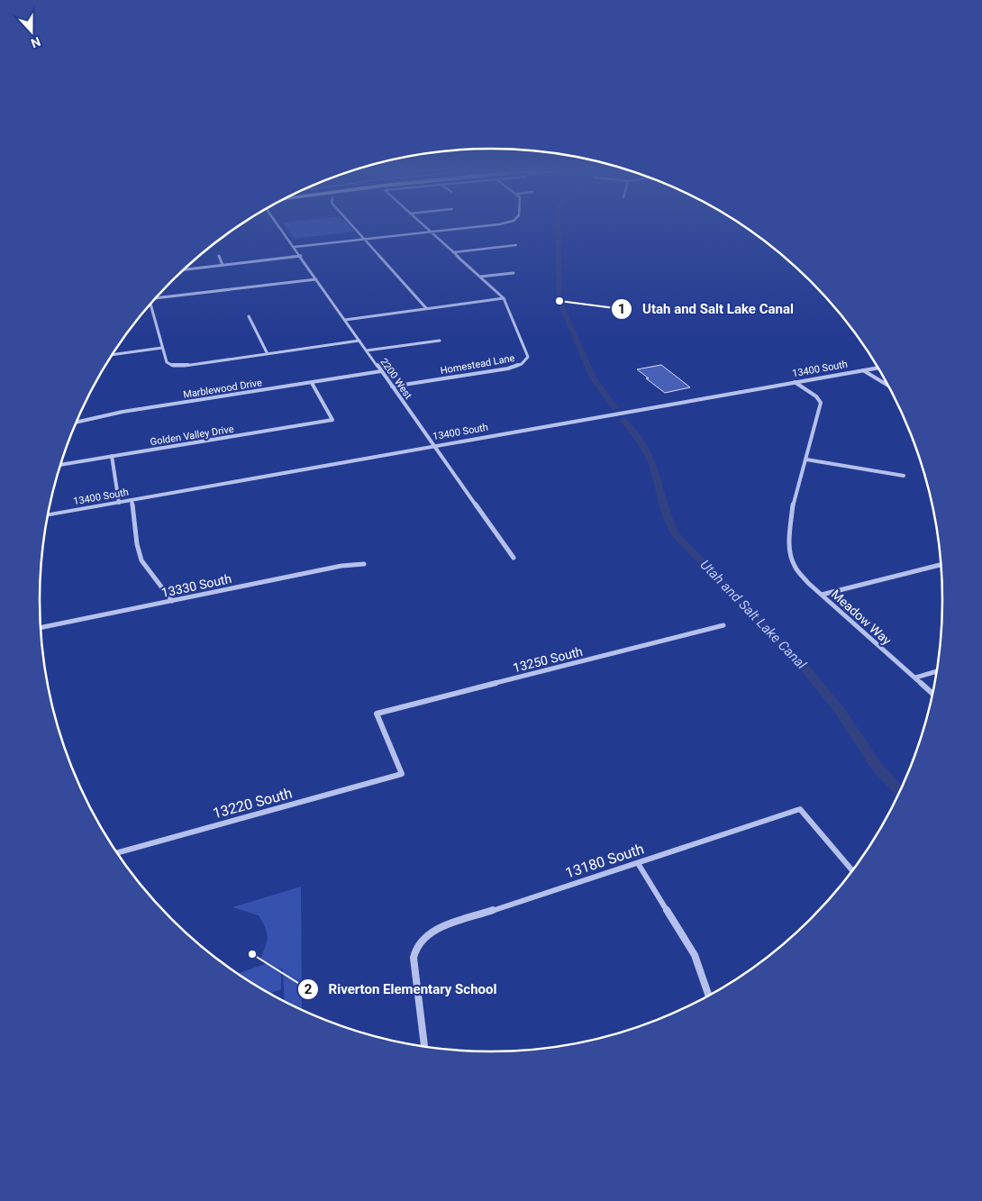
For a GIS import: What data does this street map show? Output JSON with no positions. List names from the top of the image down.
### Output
{
  "streets": {
    "street": [
      "Homestead Lane",
      "13400 South",
      "2200 West",
      "Marblewood Drive",
      "Golden Valley Drive",
      "13330 South",
      "Meadow Way",
      "13250 South",
      "13220 South",
      "13180 South"
    ]
  },
  "crossings": [
    ["Homestead Lane", "2200 West"],
    ["13400 South", "2200 West"],
    ["13400 South", "Meadow Way"],
    ["2200 West", "Marblewood Drive"],
    ["Marblewood Drive", "Golden Valley Drive"],
    ["13250 South", "13220 South"]
  ],
  "water": ["Utah and Salt Lake Canal"],
  "places": ["Utah and Salt Lake Canal", "Riverton Elementary School"],
  "north": "bottom"
}
